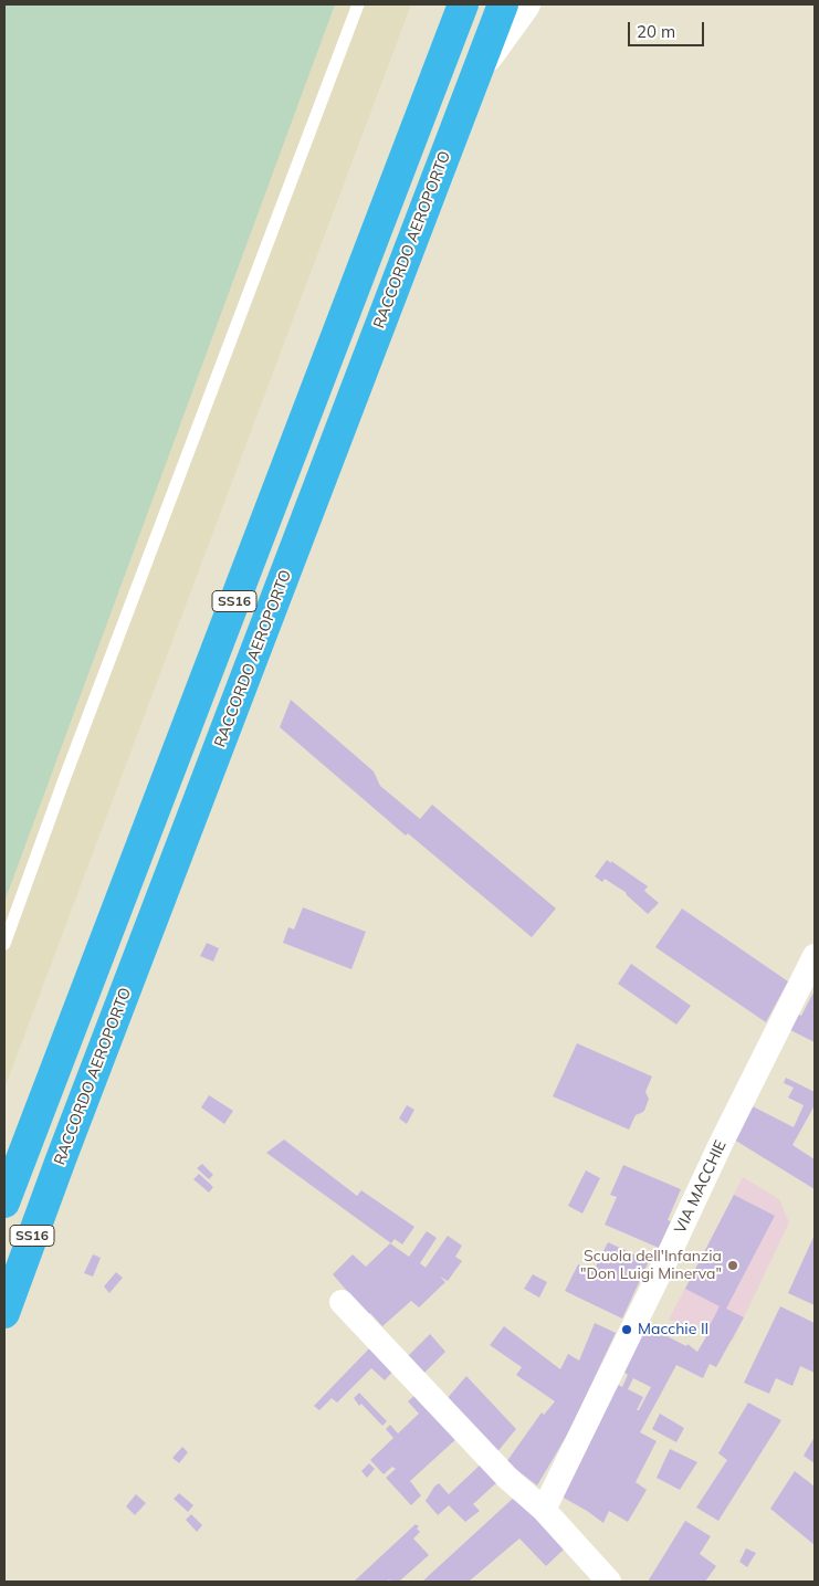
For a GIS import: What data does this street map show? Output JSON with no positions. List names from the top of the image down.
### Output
{
  "streets": {
    "highway": ["RACCORDO AEROPORTO", "SS16"],
    "street": ["VIA MACCHIE"]
  },
  "places": ["Scuola dell'Infanzia \"Don Luigi Minerva\"", "Macchie II"],
  "scale_bar": "20 m"
}
